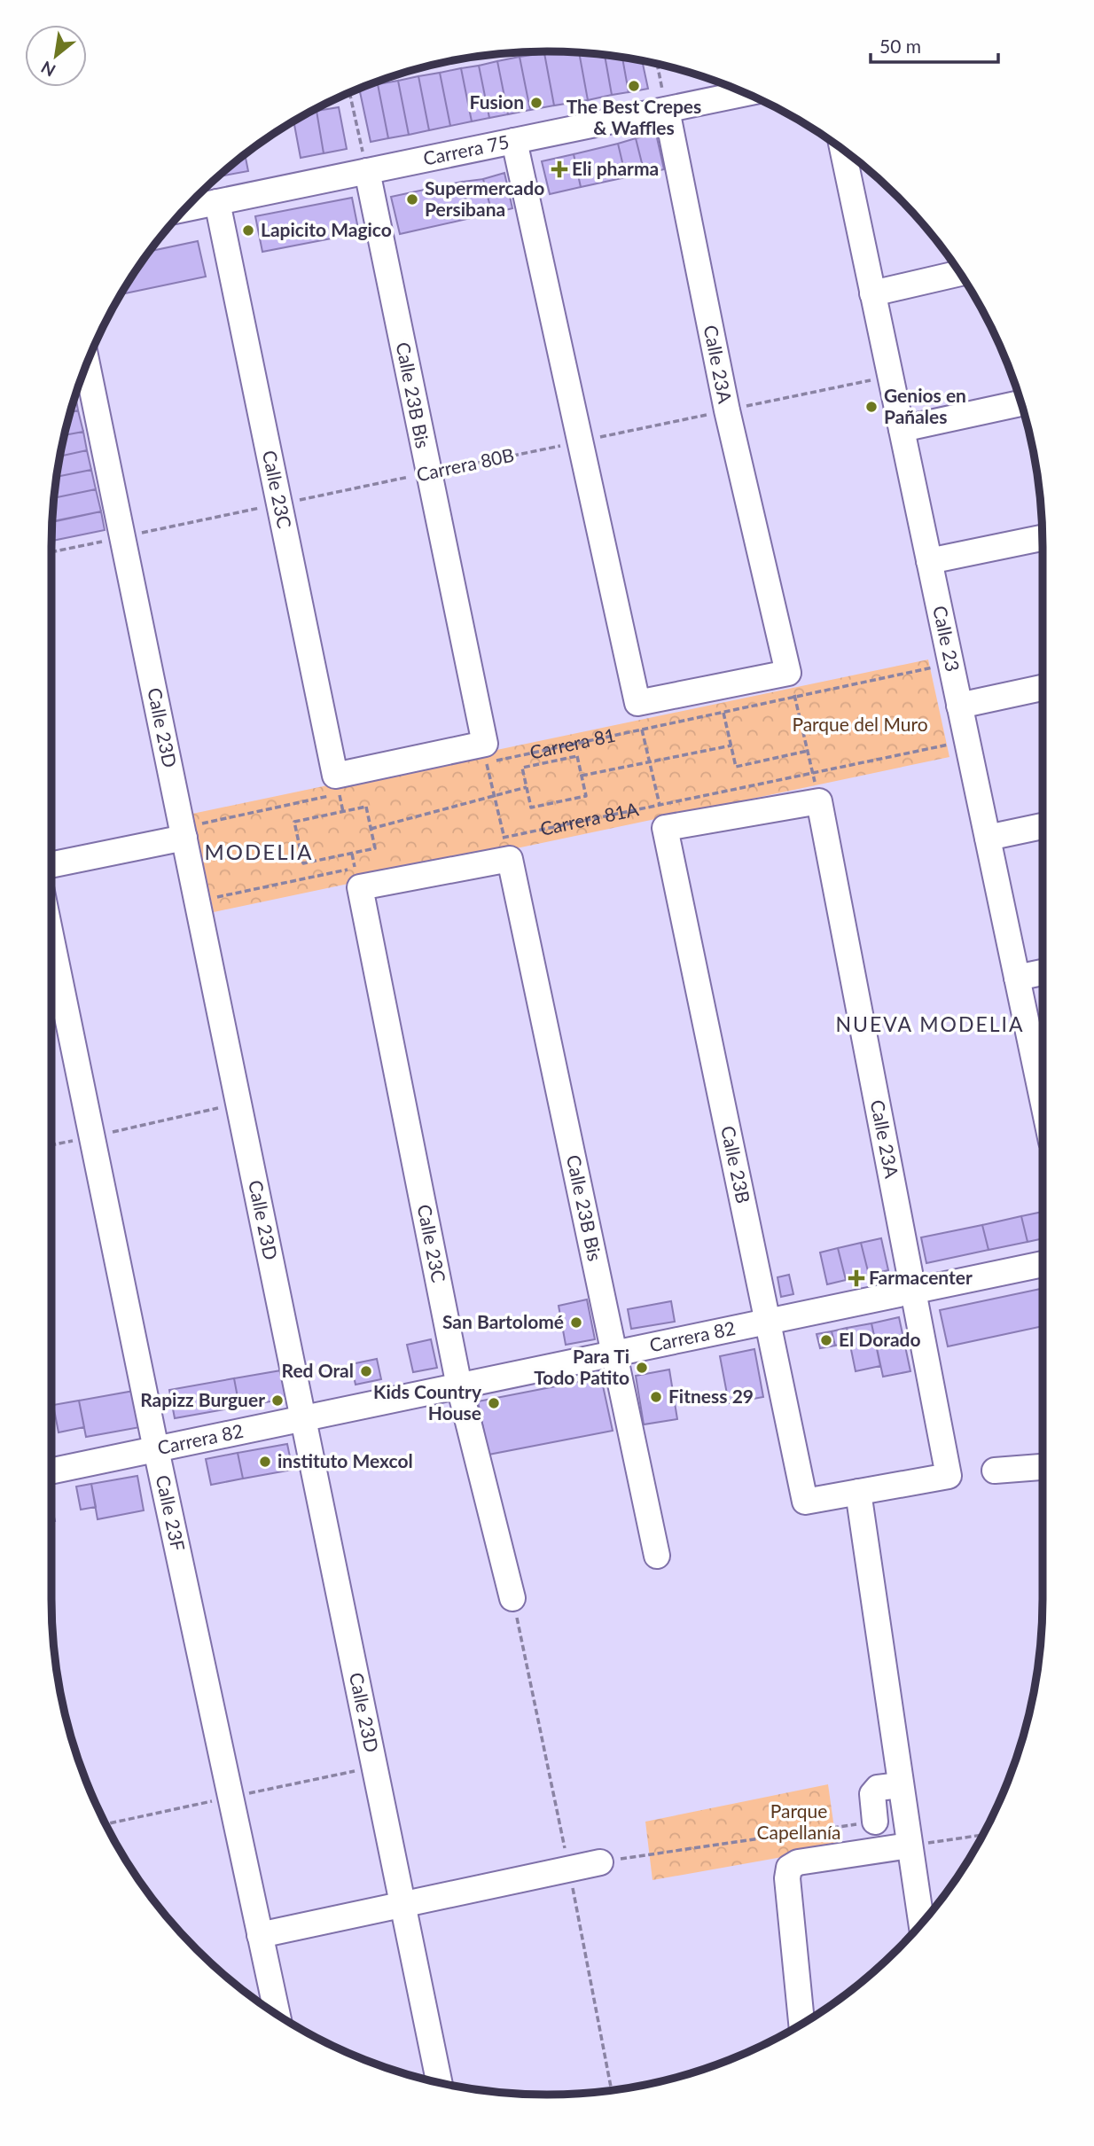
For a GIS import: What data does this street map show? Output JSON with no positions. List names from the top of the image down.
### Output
{
  "streets": {
    "street": [
      "Carrera 75",
      "Calle 23A",
      "Calle 23B Bis",
      "Calle 23C",
      "Calle 23",
      "Calle 23D",
      "Carrera 81A",
      "Calle 23B",
      "Carrera 82",
      "Calle 23F"
    ],
    "path": ["Carrera 80B", "Carrera 81"]
  },
  "crossings": [
    ["Carrera 75", "Calle 23A"],
    ["Carrera 75", "Calle 23B Bis"],
    ["Carrera 75", "Calle 23C"],
    ["Calle 23A", "Carrera 80B"],
    ["Calle 23A", "Carrera 81A"],
    ["Calle 23A", "Calle 23B"],
    ["Calle 23A", "Carrera 82"],
    ["Calle 23B Bis", "Carrera 80B"],
    ["Calle 23B Bis", "Carrera 81"],
    ["Calle 23B Bis", "Carrera 81A"],
    ["Calle 23B Bis", "Carrera 82"],
    ["Carrera 80B", "Calle 23C"],
    ["Carrera 80B", "Calle 23"],
    ["Carrera 80B", "Calle 23D"],
    ["Calle 23C", "Carrera 82"],
    ["Calle 23", "Carrera 81"],
    ["Calle 23", "Carrera 81A"],
    ["Calle 23D", "Carrera 82"],
    ["Carrera 81A", "Calle 23B"],
    ["Calle 23B", "Carrera 82"],
    ["Carrera 82", "Calle 23F"]
  ],
  "districts": ["MODELIA", "NUEVA MODELIA"],
  "parks": ["Parque del Muro", "Parque Capellanía"],
  "places": {
    "other": [
      "The Best Crepes & Waffles",
      "Fusion",
      "Supermercado Persibana",
      "Lapicito Magico",
      "Genios en Pañales",
      "San Bartolomé",
      "El Dorado",
      "Para Ti Todo Patito",
      "Red Oral",
      "Fitness 29",
      "Rapizz Burguer",
      "Kids Country House",
      "instituto Mexcol"
    ],
    "health": ["Eli pharma", "Farmacenter"]
  },
  "scale_bar": "50 m",
  "north": "bottom left"
}
